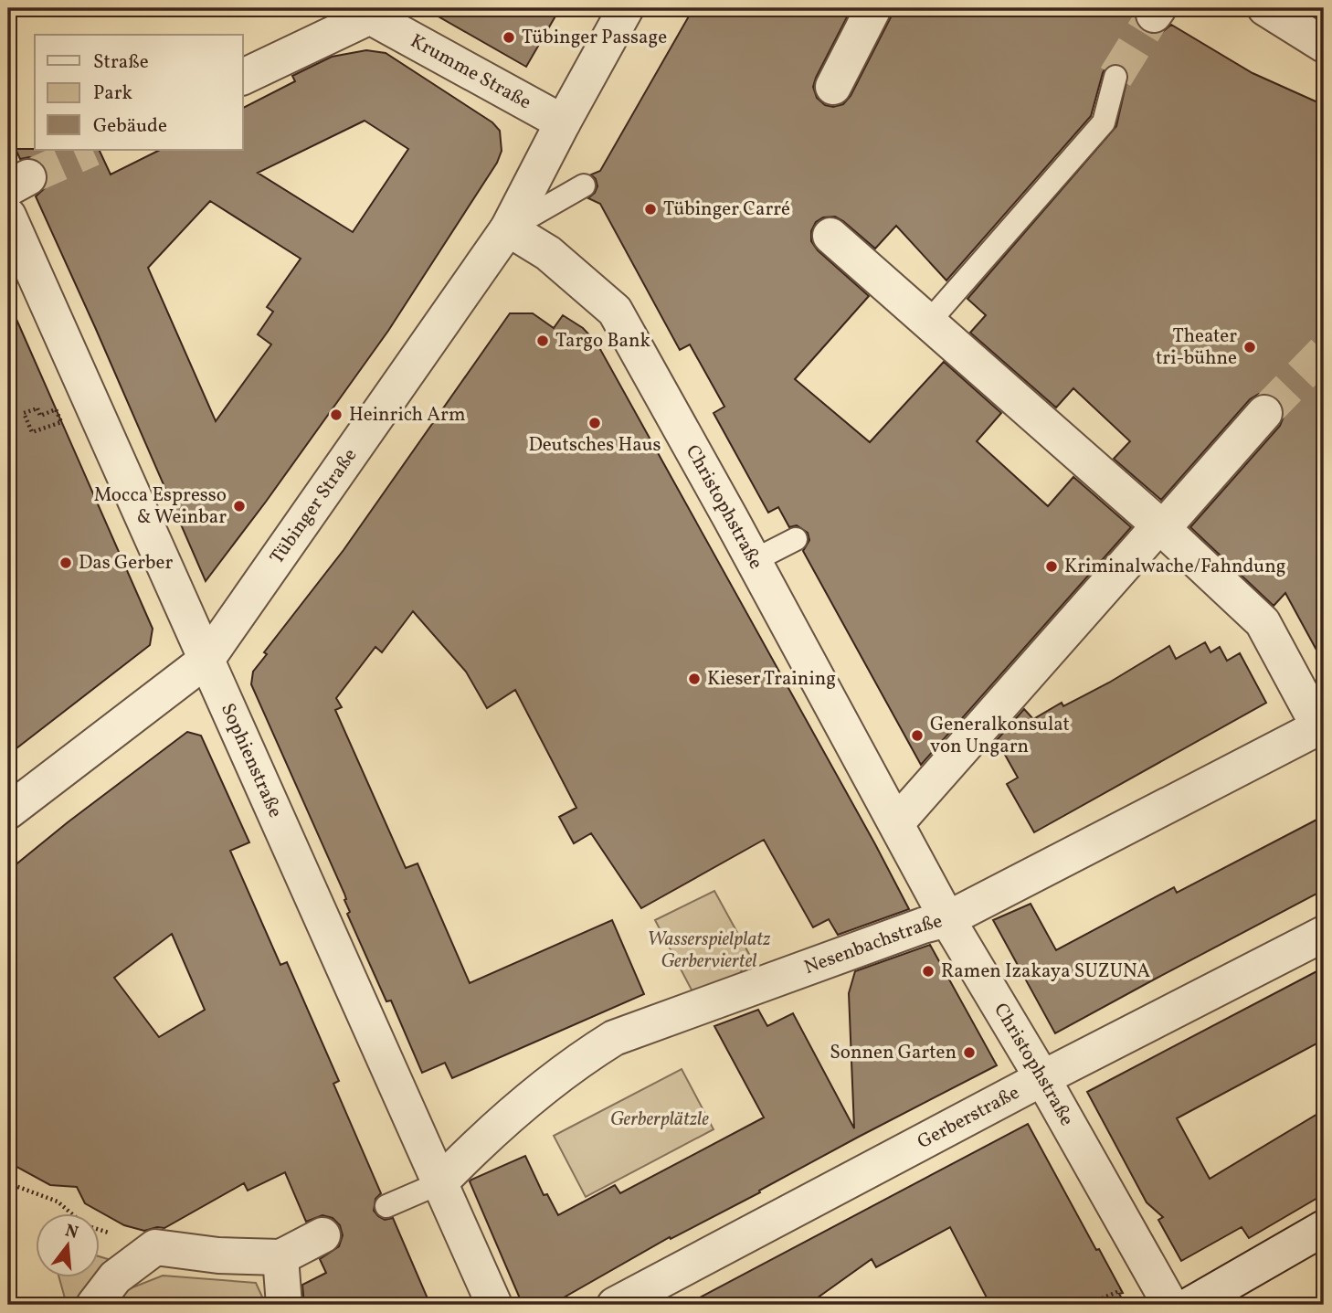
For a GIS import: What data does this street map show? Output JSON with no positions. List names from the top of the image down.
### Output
{
  "streets": {
    "street": [
      "Krumme Straße",
      "Tübinger Straße",
      "Christophstraße",
      "Sophienstraße",
      "Nesenbachstraße",
      "Gerberstraße"
    ]
  },
  "crossings": [
    ["Krumme Straße", "Tübinger Straße"],
    ["Tübinger Straße", "Christophstraße"],
    ["Tübinger Straße", "Sophienstraße"],
    ["Christophstraße", "Nesenbachstraße"],
    ["Christophstraße", "Gerberstraße"],
    ["Sophienstraße", "Nesenbachstraße"]
  ],
  "parks": ["Wasserspielplatz Gerberviertel", "Gerberplätzle"],
  "places": [
    "Tübinger Passage",
    "Tübinger Carré",
    "Targo Bank",
    "Theater tri-bühne",
    "Heinrich Arm",
    "Deutsches Haus",
    "Mocca Espresso & Weinbar",
    "Das Gerber",
    "Kriminalwache/Fahndung",
    "Kieser Training",
    "Generalkonsulat von Ungarn",
    "Ramen Izakaya SUZUNA",
    "Sonnen Garten"
  ],
  "legend": ["Straße", "Park", "Gebäude"],
  "north": "top"
}
